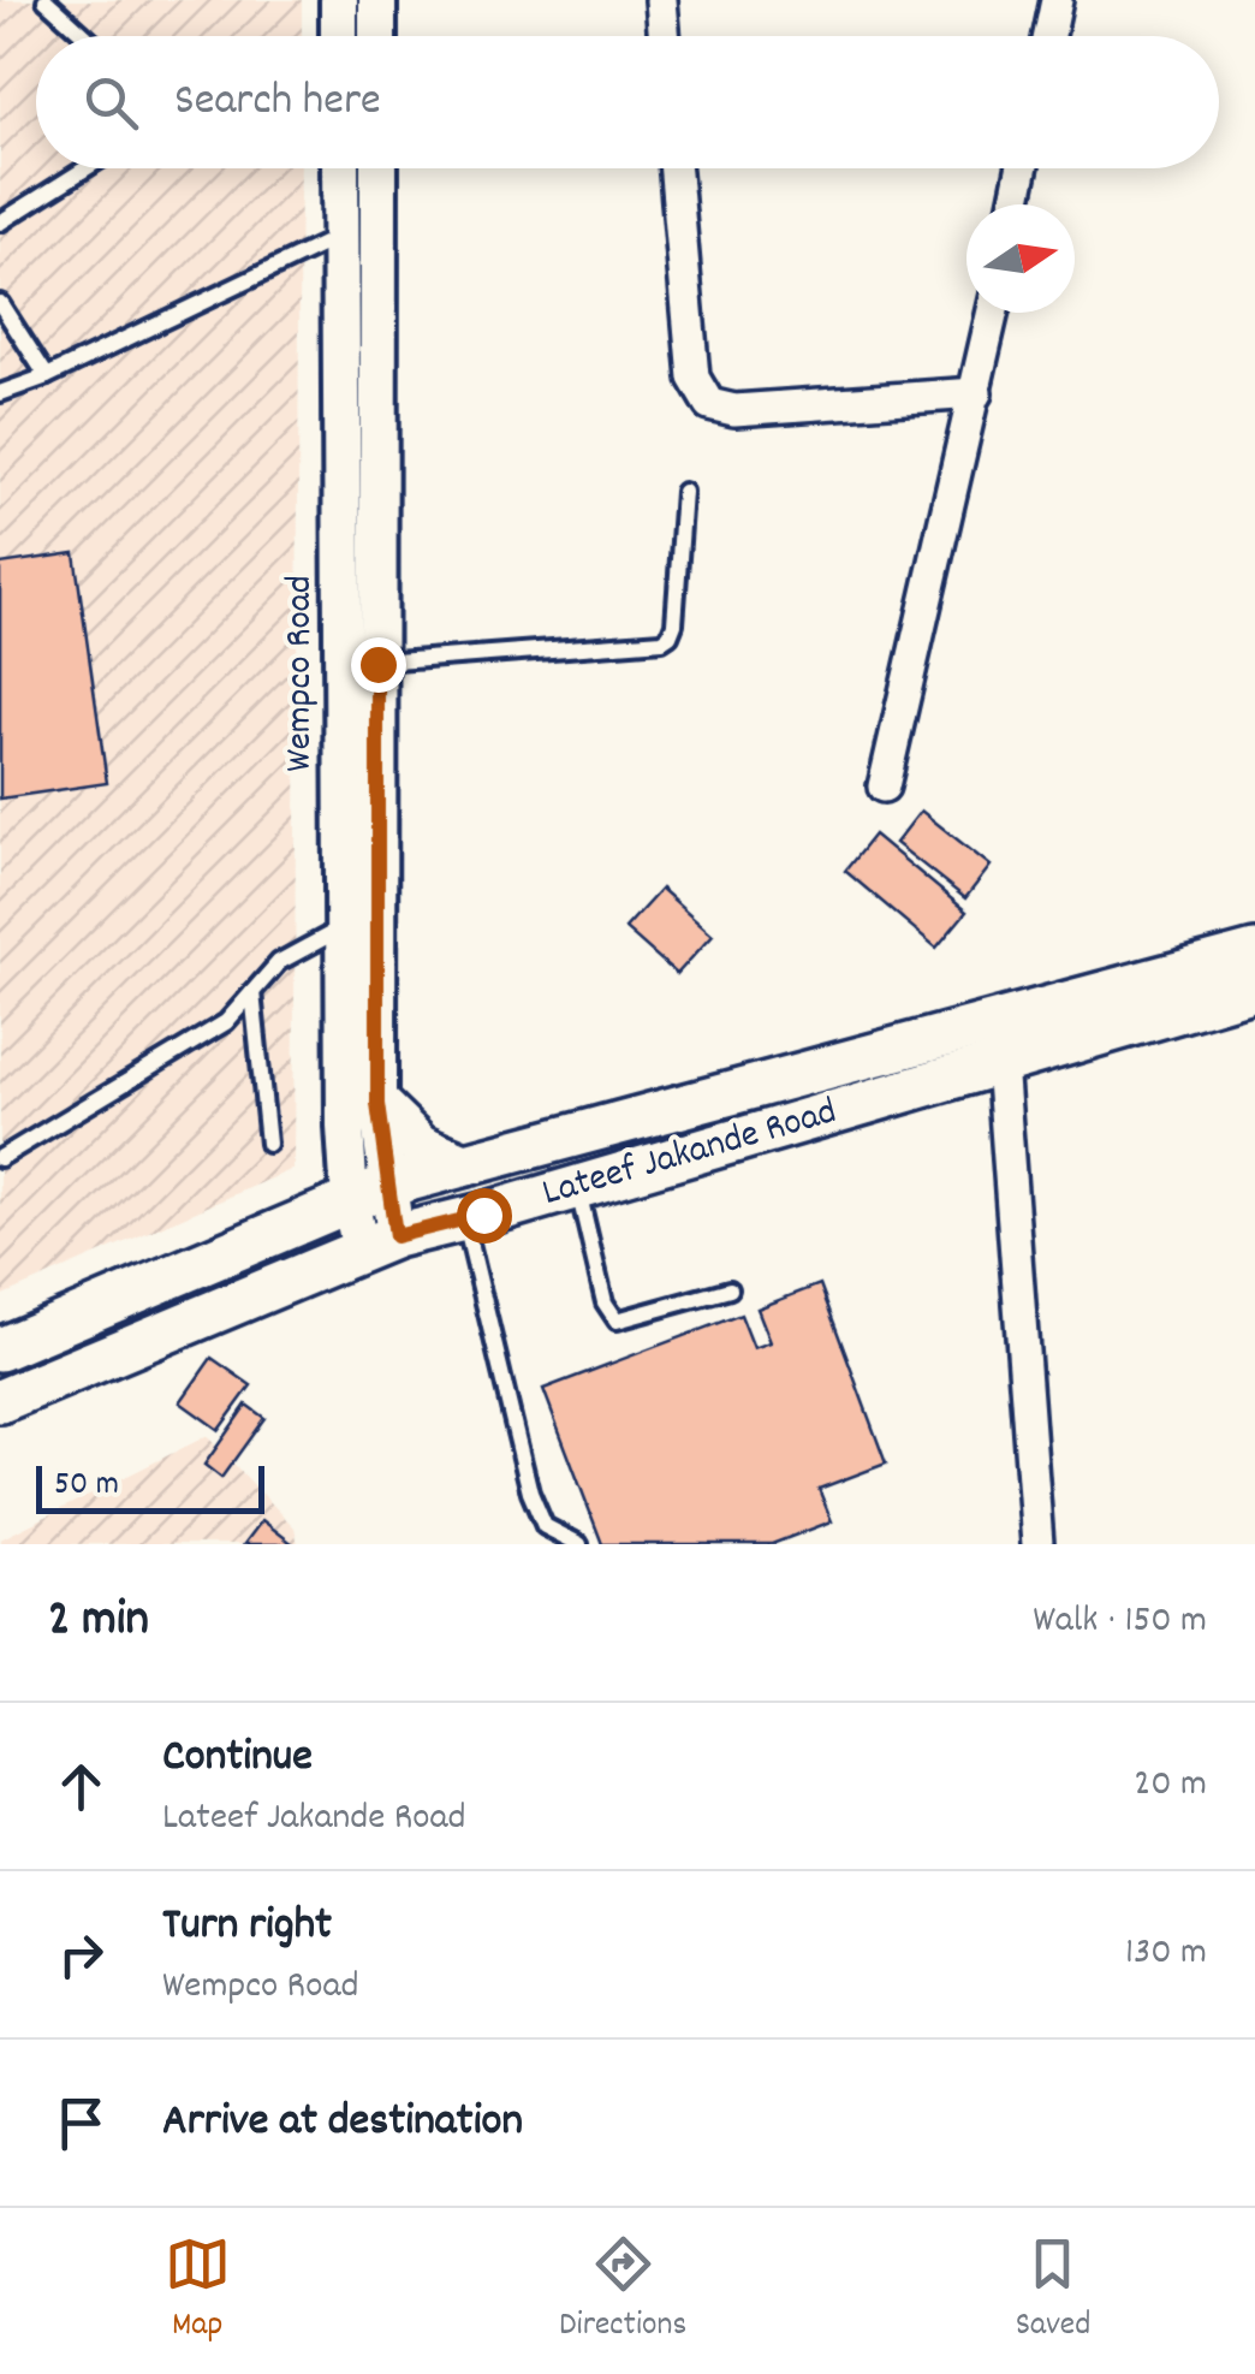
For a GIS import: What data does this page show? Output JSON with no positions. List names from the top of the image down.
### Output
{
  "streets": {
    "main road": ["Lateef Jakande Road"],
    "street": ["Wempco Road"]
  },
  "crossings": [
    ["Wempco Road", "Lateef Jakande Road"]
  ],
  "scale_bar": "50 m",
  "north": "right",
  "page": {
    "search": "Search here",
    "scale": "50 m",
    "heading": ["2 min", "Walk · 150 m"],
    "list": [
      ["Continue", "Lateef Jakande Road", "20 m"],
      ["Turn right", "Wempco Road", "130 m"],
      "Arrive at destination"
    ],
    "nav": ["Map", "Directions", "Saved"]
  }
}
